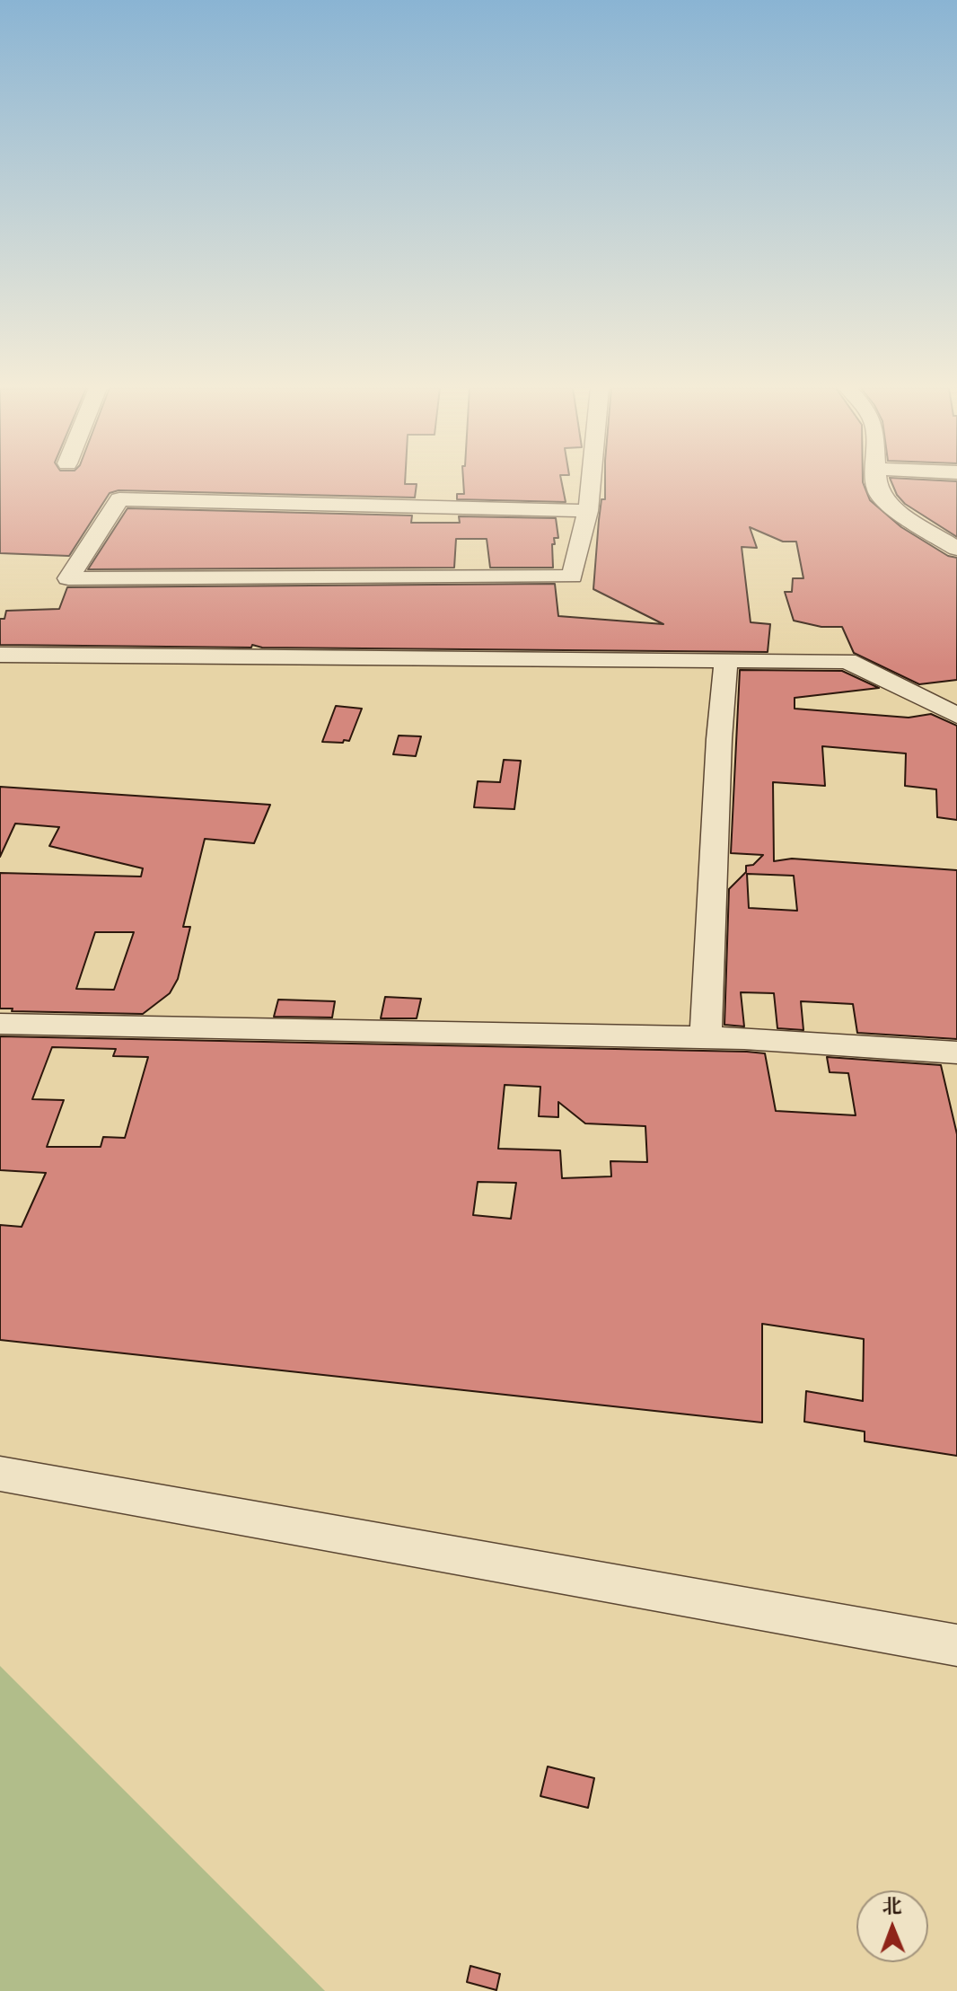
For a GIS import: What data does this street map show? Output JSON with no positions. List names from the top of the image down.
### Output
{
  "north": "top"
}
